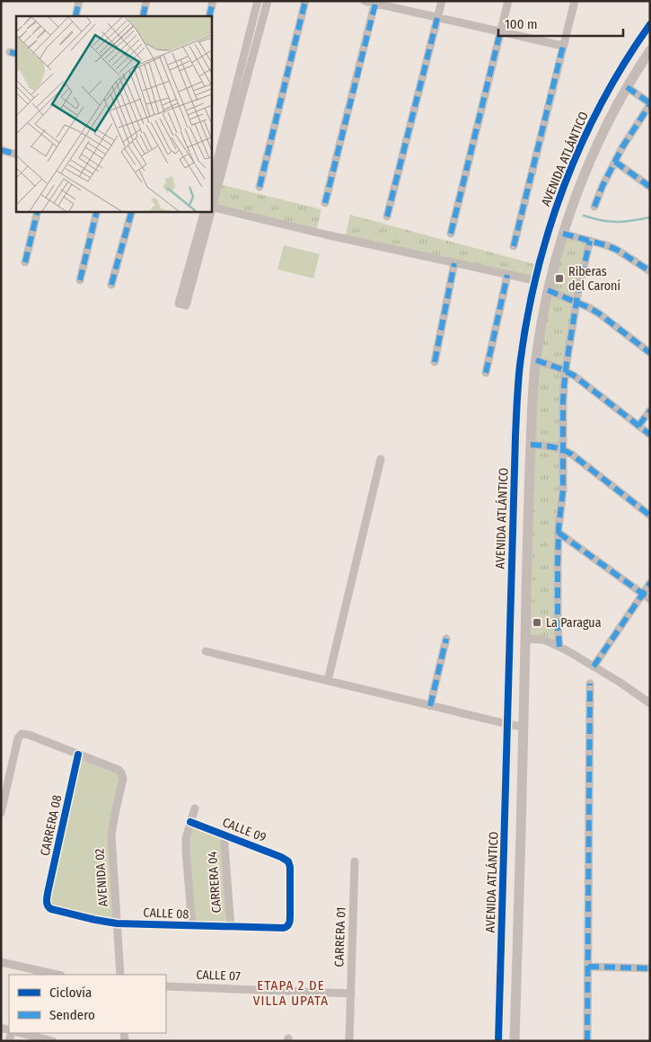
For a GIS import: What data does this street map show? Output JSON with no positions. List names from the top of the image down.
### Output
{
  "streets": {
    "street": [
      "AVENIDA ATLÁNTICO",
      "CARRERA 08",
      "CALLE 09",
      "AVENIDA 02",
      "CARRERA 04",
      "CALLE 08",
      "CARRERA 01",
      "CALLE 07"
    ]
  },
  "crossings": [
    ["CARRERA 08", "AVENIDA 02"],
    ["CARRERA 08", "CALLE 08"],
    ["CALLE 09", "CARRERA 04"],
    ["CALLE 09", "CALLE 08"],
    ["AVENIDA 02", "CALLE 08"],
    ["CARRERA 04", "CALLE 08"],
    ["CARRERA 01", "CALLE 07"]
  ],
  "districts": ["ETAPA 2 DE VILLA UPATA"],
  "places": {
    "transit": ["Riberas del Caroní", "La Paragua"]
  },
  "legend": ["Ciclovía", "Sendero"],
  "scale_bar": "100 m"
}
